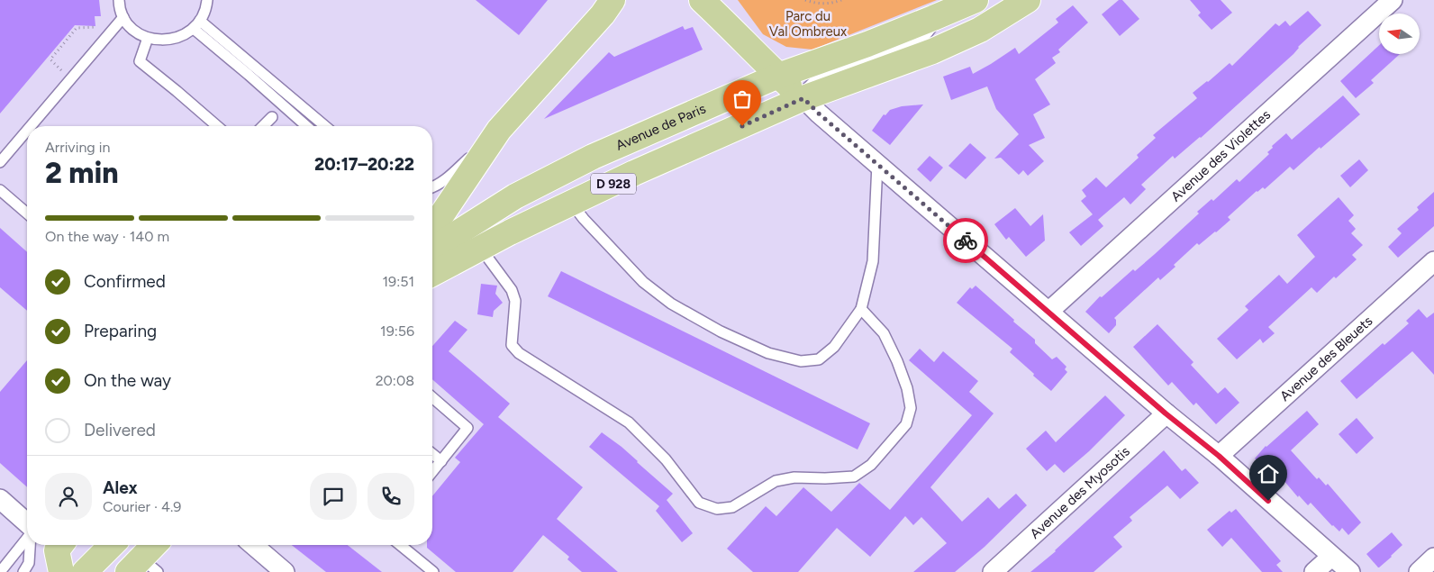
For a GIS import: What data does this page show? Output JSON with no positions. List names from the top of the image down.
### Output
{
  "streets": {
    "main road": ["Avenue de Paris", "D 928"],
    "street": ["Avenue des Violettes", "Avenue des Bleuets", "Avenue des Myosotis"]
  },
  "parks": ["Parc du Val Ombreux"],
  "north": "left",
  "page": {
    "heading": ["2 min", "Arriving in", "20:17–20:22"],
    "panel": ["Alex", "Courier · 4.9"],
    "bar": "On the way · 140 m",
    "list": [
      ["Confirmed", "19:51"],
      ["Preparing", "19:56"],
      ["On the way", "20:08"],
      "Delivered"
    ]
  }
}
